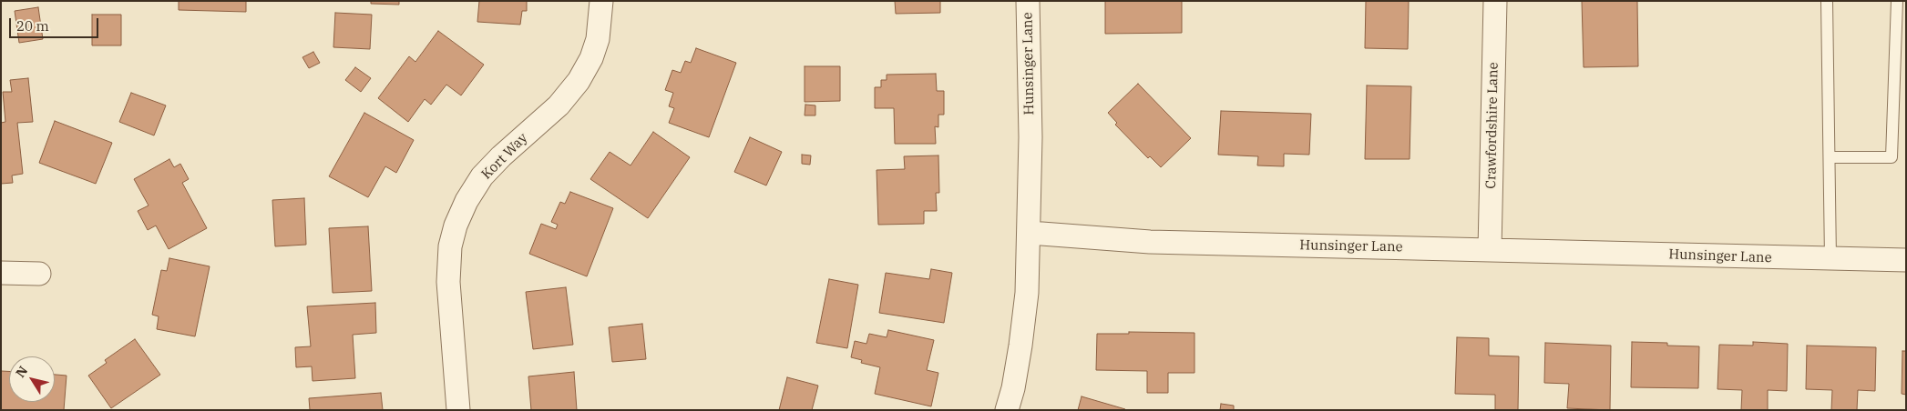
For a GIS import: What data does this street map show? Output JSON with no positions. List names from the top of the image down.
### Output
{
  "streets": {
    "street": ["Hunsinger Lane", "Crawfordshire Lane", "Kort Way"]
  },
  "crossings": [
    ["Hunsinger Lane", "Crawfordshire Lane"]
  ],
  "scale_bar": "20 m",
  "north": "top left"
}
